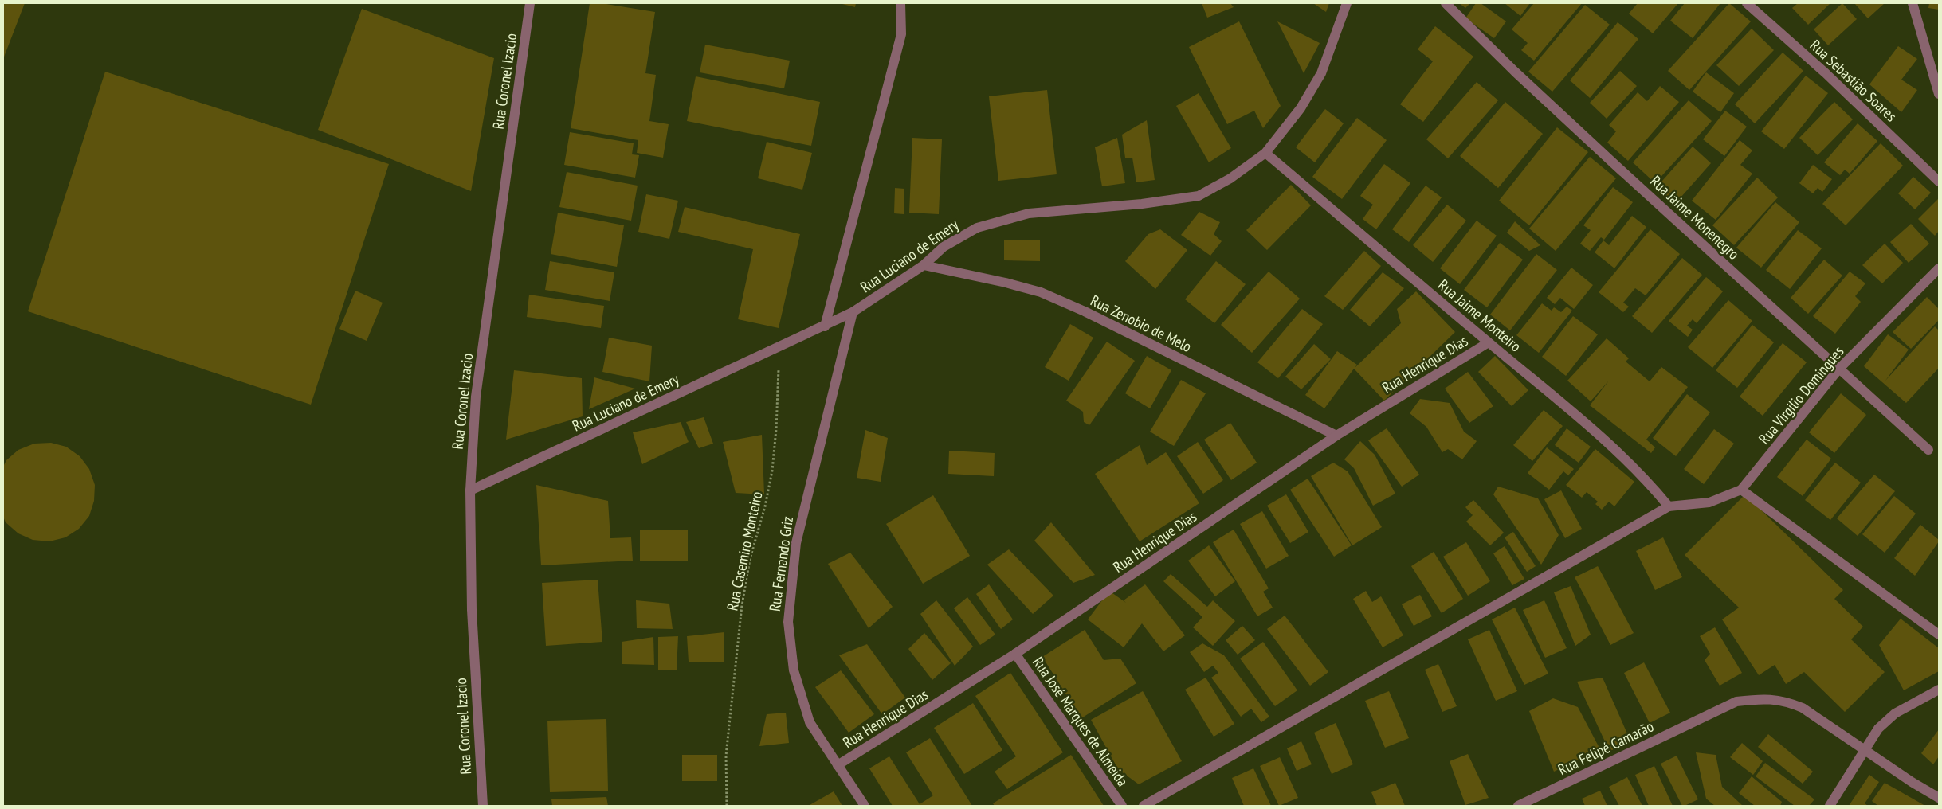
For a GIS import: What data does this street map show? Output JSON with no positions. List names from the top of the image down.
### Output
{
  "streets": {
    "street": [
      "Rua Sebastião Soares",
      "Rua Coronel Izacio",
      "Rua Jaime Monenegro",
      "Rua Luciano de Emery",
      "Rua Jaime Monteiro",
      "Rua Zenobio de Melo",
      "Rua Henrique Dias",
      "Rua Virgilio Domingues",
      "Rua Fernando Griz",
      "Rua José Marques de Almeida",
      "Rua Felipé Camarão"
    ],
    "path": ["Rua Casemiro Monteiro"]
  },
  "crossings": [
    ["Rua Coronel Izacio", "Rua Luciano de Emery"],
    ["Rua Jaime Monenegro", "Rua Virgilio Domingues"],
    ["Rua Luciano de Emery", "Rua Jaime Monteiro"],
    ["Rua Luciano de Emery", "Rua Zenobio de Melo"],
    ["Rua Luciano de Emery", "Rua Casemiro Monteiro"],
    ["Rua Luciano de Emery", "Rua Fernando Griz"],
    ["Rua Jaime Monteiro", "Rua Henrique Dias"],
    ["Rua Jaime Monteiro", "Rua Virgilio Domingues"],
    ["Rua Zenobio de Melo", "Rua Henrique Dias"],
    ["Rua Henrique Dias", "Rua Fernando Griz"],
    ["Rua Henrique Dias", "Rua José Marques de Almeida"]
  ]
}
